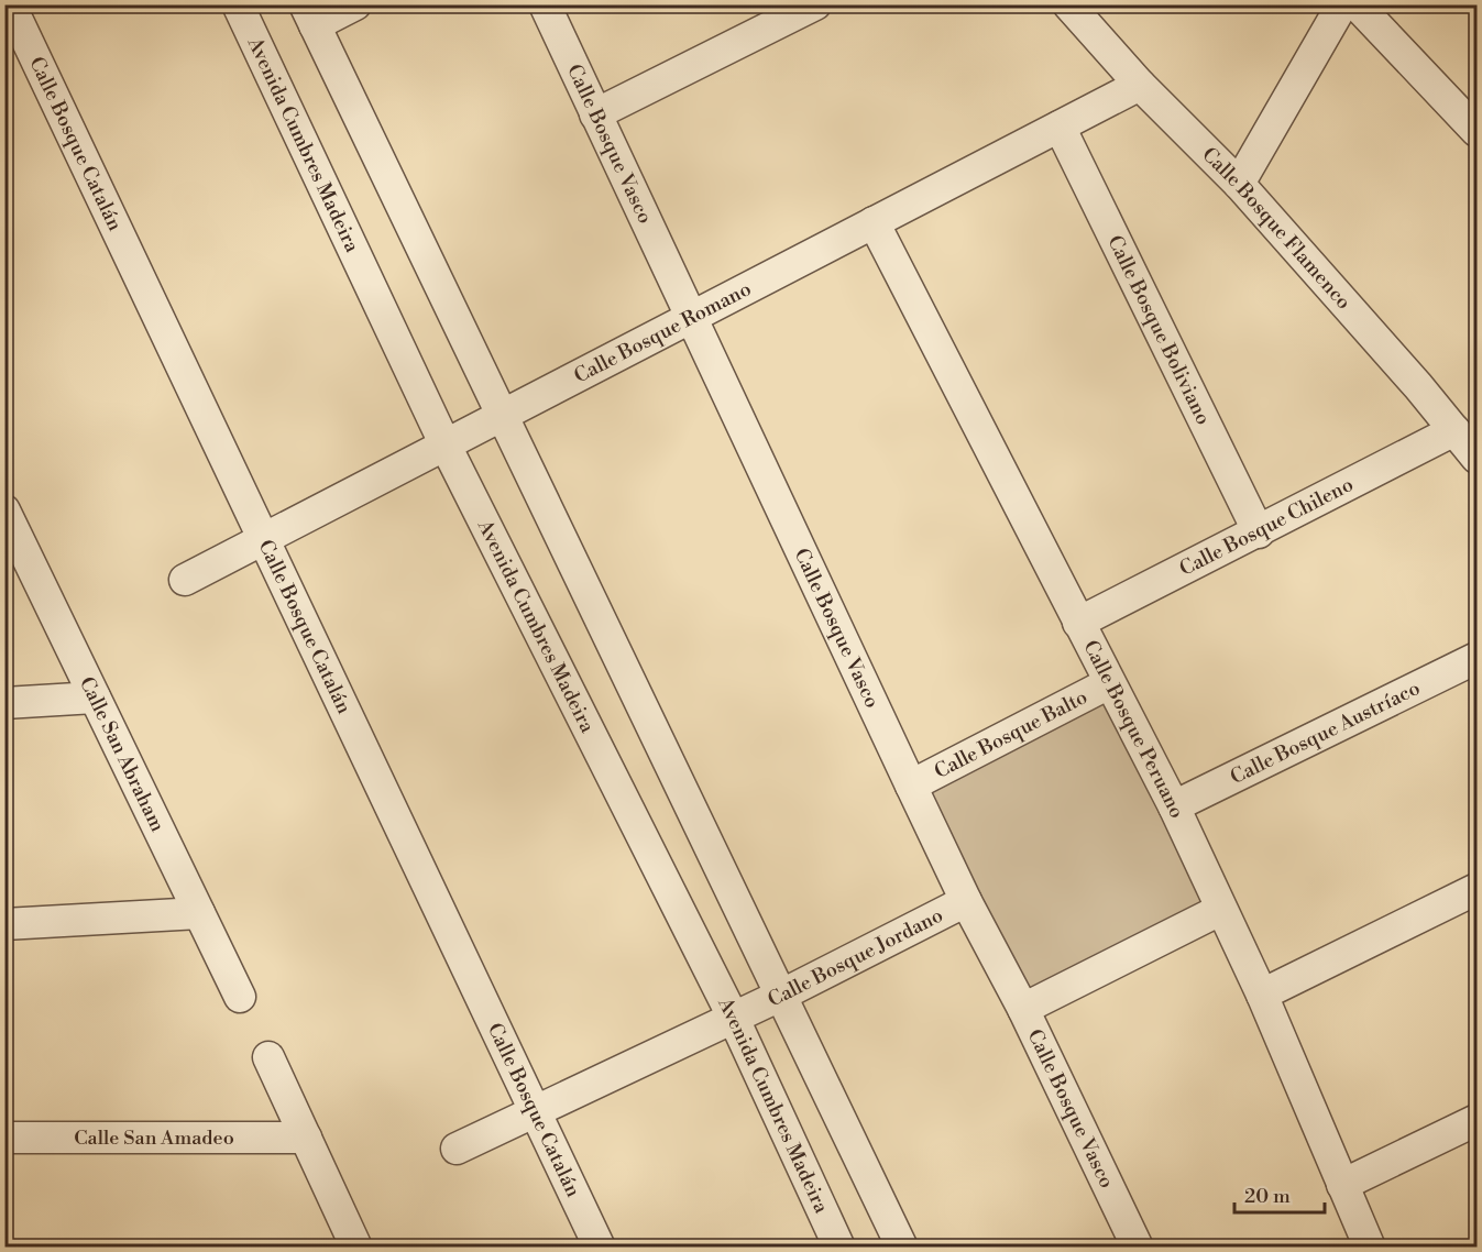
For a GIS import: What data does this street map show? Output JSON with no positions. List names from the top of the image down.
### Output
{
  "streets": {
    "street": [
      "Calle Bosque Catalán",
      "Calle Bosque Vasco",
      "Avenida Cumbres Madeira",
      "Calle Bosque Flamenco",
      "Calle Bosque Boliviano",
      "Calle Bosque Romano",
      "Calle Bosque Chileno",
      "Calle Bosque Peruano",
      "Calle Bosque Austríaco",
      "Calle Bosque Balto",
      "Calle San Abraham",
      "Calle Bosque Jordano",
      "Calle San Amadeo"
    ]
  },
  "crossings": [
    ["Calle Bosque Catalán", "Calle Bosque Romano"],
    ["Calle Bosque Catalán", "Calle Bosque Jordano"],
    ["Calle Bosque Vasco", "Calle Bosque Romano"],
    ["Calle Bosque Vasco", "Calle Bosque Balto"],
    ["Calle Bosque Vasco", "Calle Bosque Jordano"],
    ["Avenida Cumbres Madeira", "Calle Bosque Romano"],
    ["Avenida Cumbres Madeira", "Calle Bosque Jordano"],
    ["Calle Bosque Flamenco", "Calle Bosque Romano"],
    ["Calle Bosque Flamenco", "Calle Bosque Chileno"],
    ["Calle Bosque Boliviano", "Calle Bosque Romano"],
    ["Calle Bosque Boliviano", "Calle Bosque Chileno"],
    ["Calle Bosque Romano", "Calle Bosque Peruano"],
    ["Calle Bosque Chileno", "Calle Bosque Peruano"],
    ["Calle Bosque Peruano", "Calle Bosque Austríaco"],
    ["Calle Bosque Peruano", "Calle Bosque Balto"]
  ],
  "scale_bar": "20 m"
}
